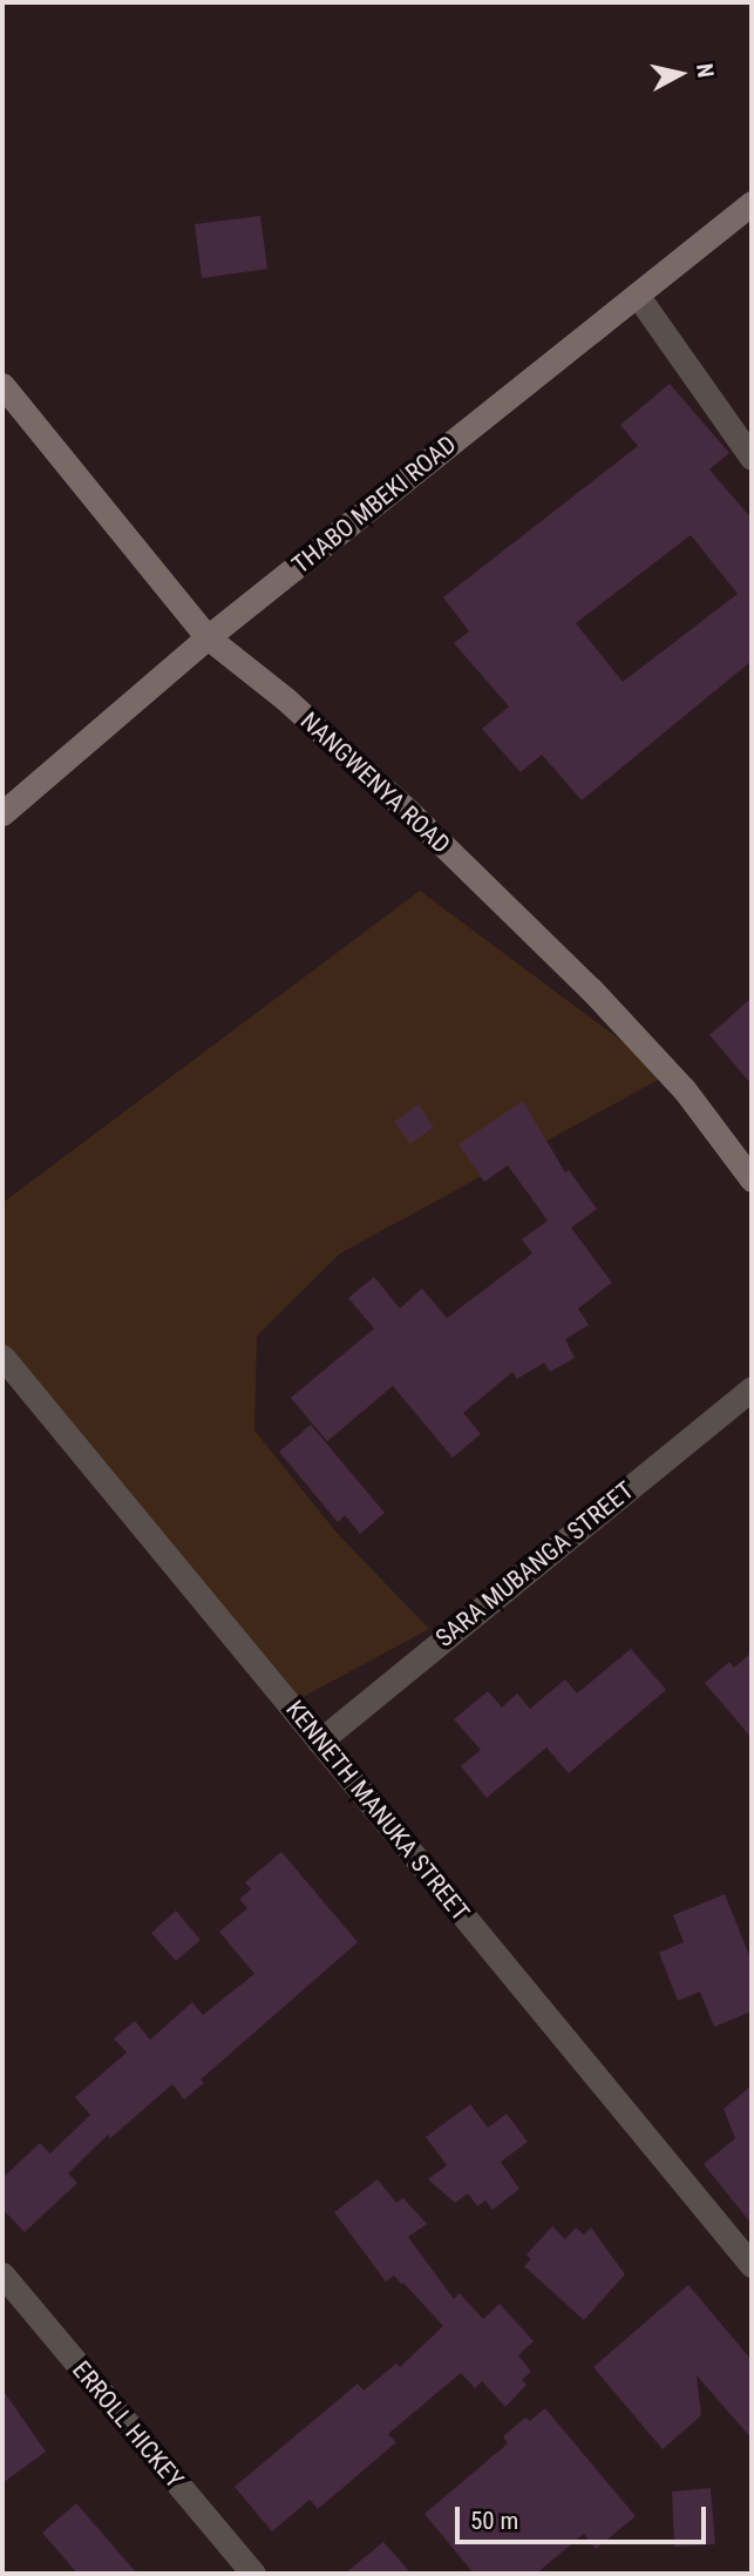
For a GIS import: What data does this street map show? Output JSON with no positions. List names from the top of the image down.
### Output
{
  "streets": {
    "main road": ["THABO MBEKI ROAD", "NANGWENYA ROAD"],
    "street": ["SARA MUBANGA STREET", "KENNETH MANUKA STREET", "ERROLL HICKEY"]
  },
  "crossings": [
    ["THABO MBEKI ROAD", "NANGWENYA ROAD"],
    ["SARA MUBANGA STREET", "KENNETH MANUKA STREET"]
  ],
  "scale_bar": "50 m",
  "north": "right"
}
